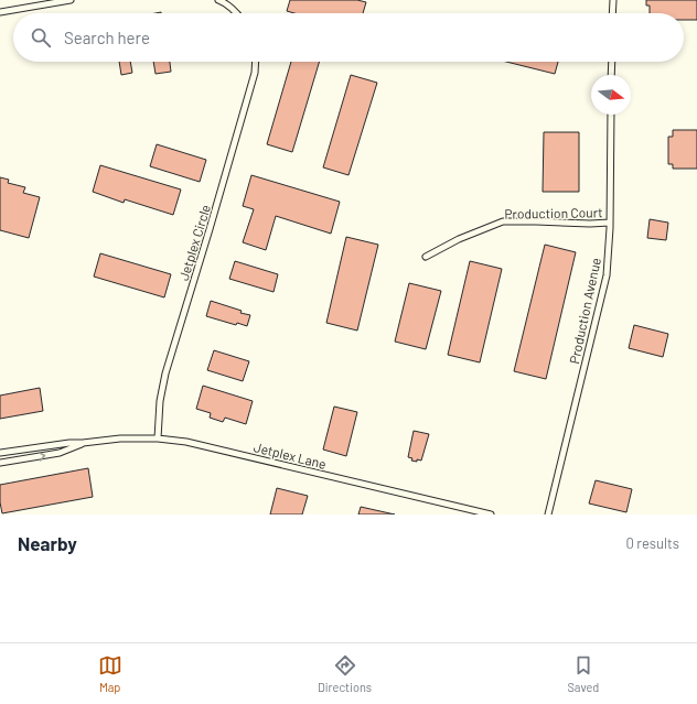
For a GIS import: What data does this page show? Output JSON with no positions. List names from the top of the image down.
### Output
{
  "streets": {
    "street": [
      "Production Court",
      "Jetplex Circle",
      "Production Avenue",
      "Jetplex Lane"
    ]
  },
  "crossings": [
    ["Production Court", "Production Avenue"],
    ["Jetplex Circle", "Jetplex Lane"]
  ],
  "north": "right",
  "page": {
    "search": "Search here",
    "heading": ["Nearby", "0 results"],
    "nav": ["Map", "Directions", "Saved"]
  }
}
